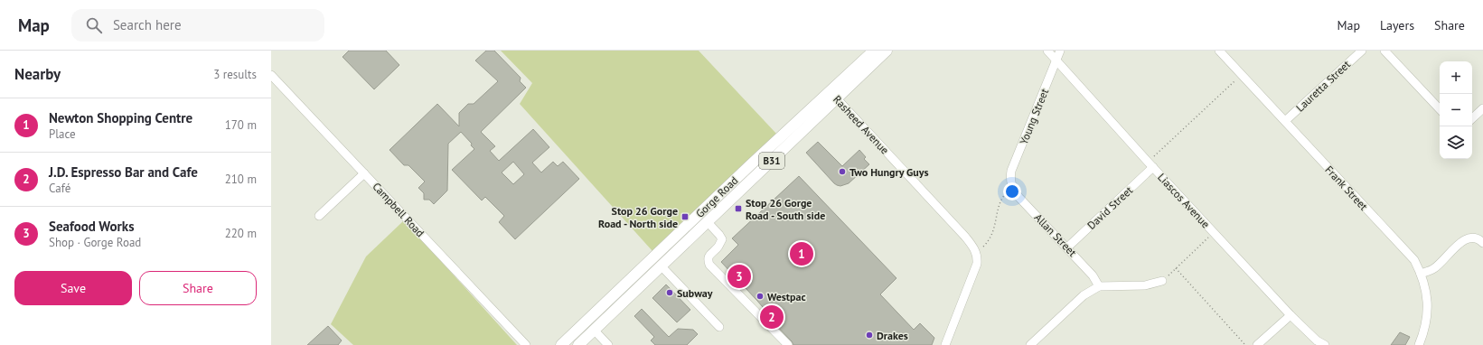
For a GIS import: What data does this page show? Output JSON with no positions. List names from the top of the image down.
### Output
{
  "streets": {
    "main road": ["B31", "Gorge Road"],
    "street": [
      "Lauretta Street",
      "Young Street",
      "Rasheed Avenue",
      "Frank Street",
      "Liascos Avenue",
      "David Street",
      "Campbell Road",
      "Allan Street"
    ]
  },
  "crossings": [
    ["Lauretta Street", "Frank Street"],
    ["Young Street", "Liascos Avenue"],
    ["Young Street", "Allan Street"],
    ["Rasheed Avenue", "Gorge Road"],
    ["Liascos Avenue", "David Street"],
    ["David Street", "Allan Street"]
  ],
  "places": {
    "other": [
      "Two Hungry Guys",
      "Subway",
      "Westpac",
      "Drakes"
    ],
    "transit": ["Stop 26 Gorge Road - South side", "Stop 26 Gorge Road - North side"]
  },
  "page": {
    "header": "Map",
    "search": "Search here",
    "nav": ["Map", "Layers", "Share"],
    "heading": ["Nearby", "3 results"],
    "map_buttons": ["+", "−"],
    "list": [
      {
        "mark": "1",
        "name": "Newton Shopping Centre",
        "note": "Place",
        "value": "170 m"
      },
      {
        "mark": "2",
        "name": "J.D. Espresso Bar and Cafe",
        "note": "Café",
        "value": "210 m"
      },
      {
        "mark": "3",
        "name": "Seafood Works",
        "note": "Shop · Gorge Road",
        "value": "220 m"
      }
    ],
    "pins": ["1", "3", "2"],
    "buttons": ["Save", "Share"]
  }
}
